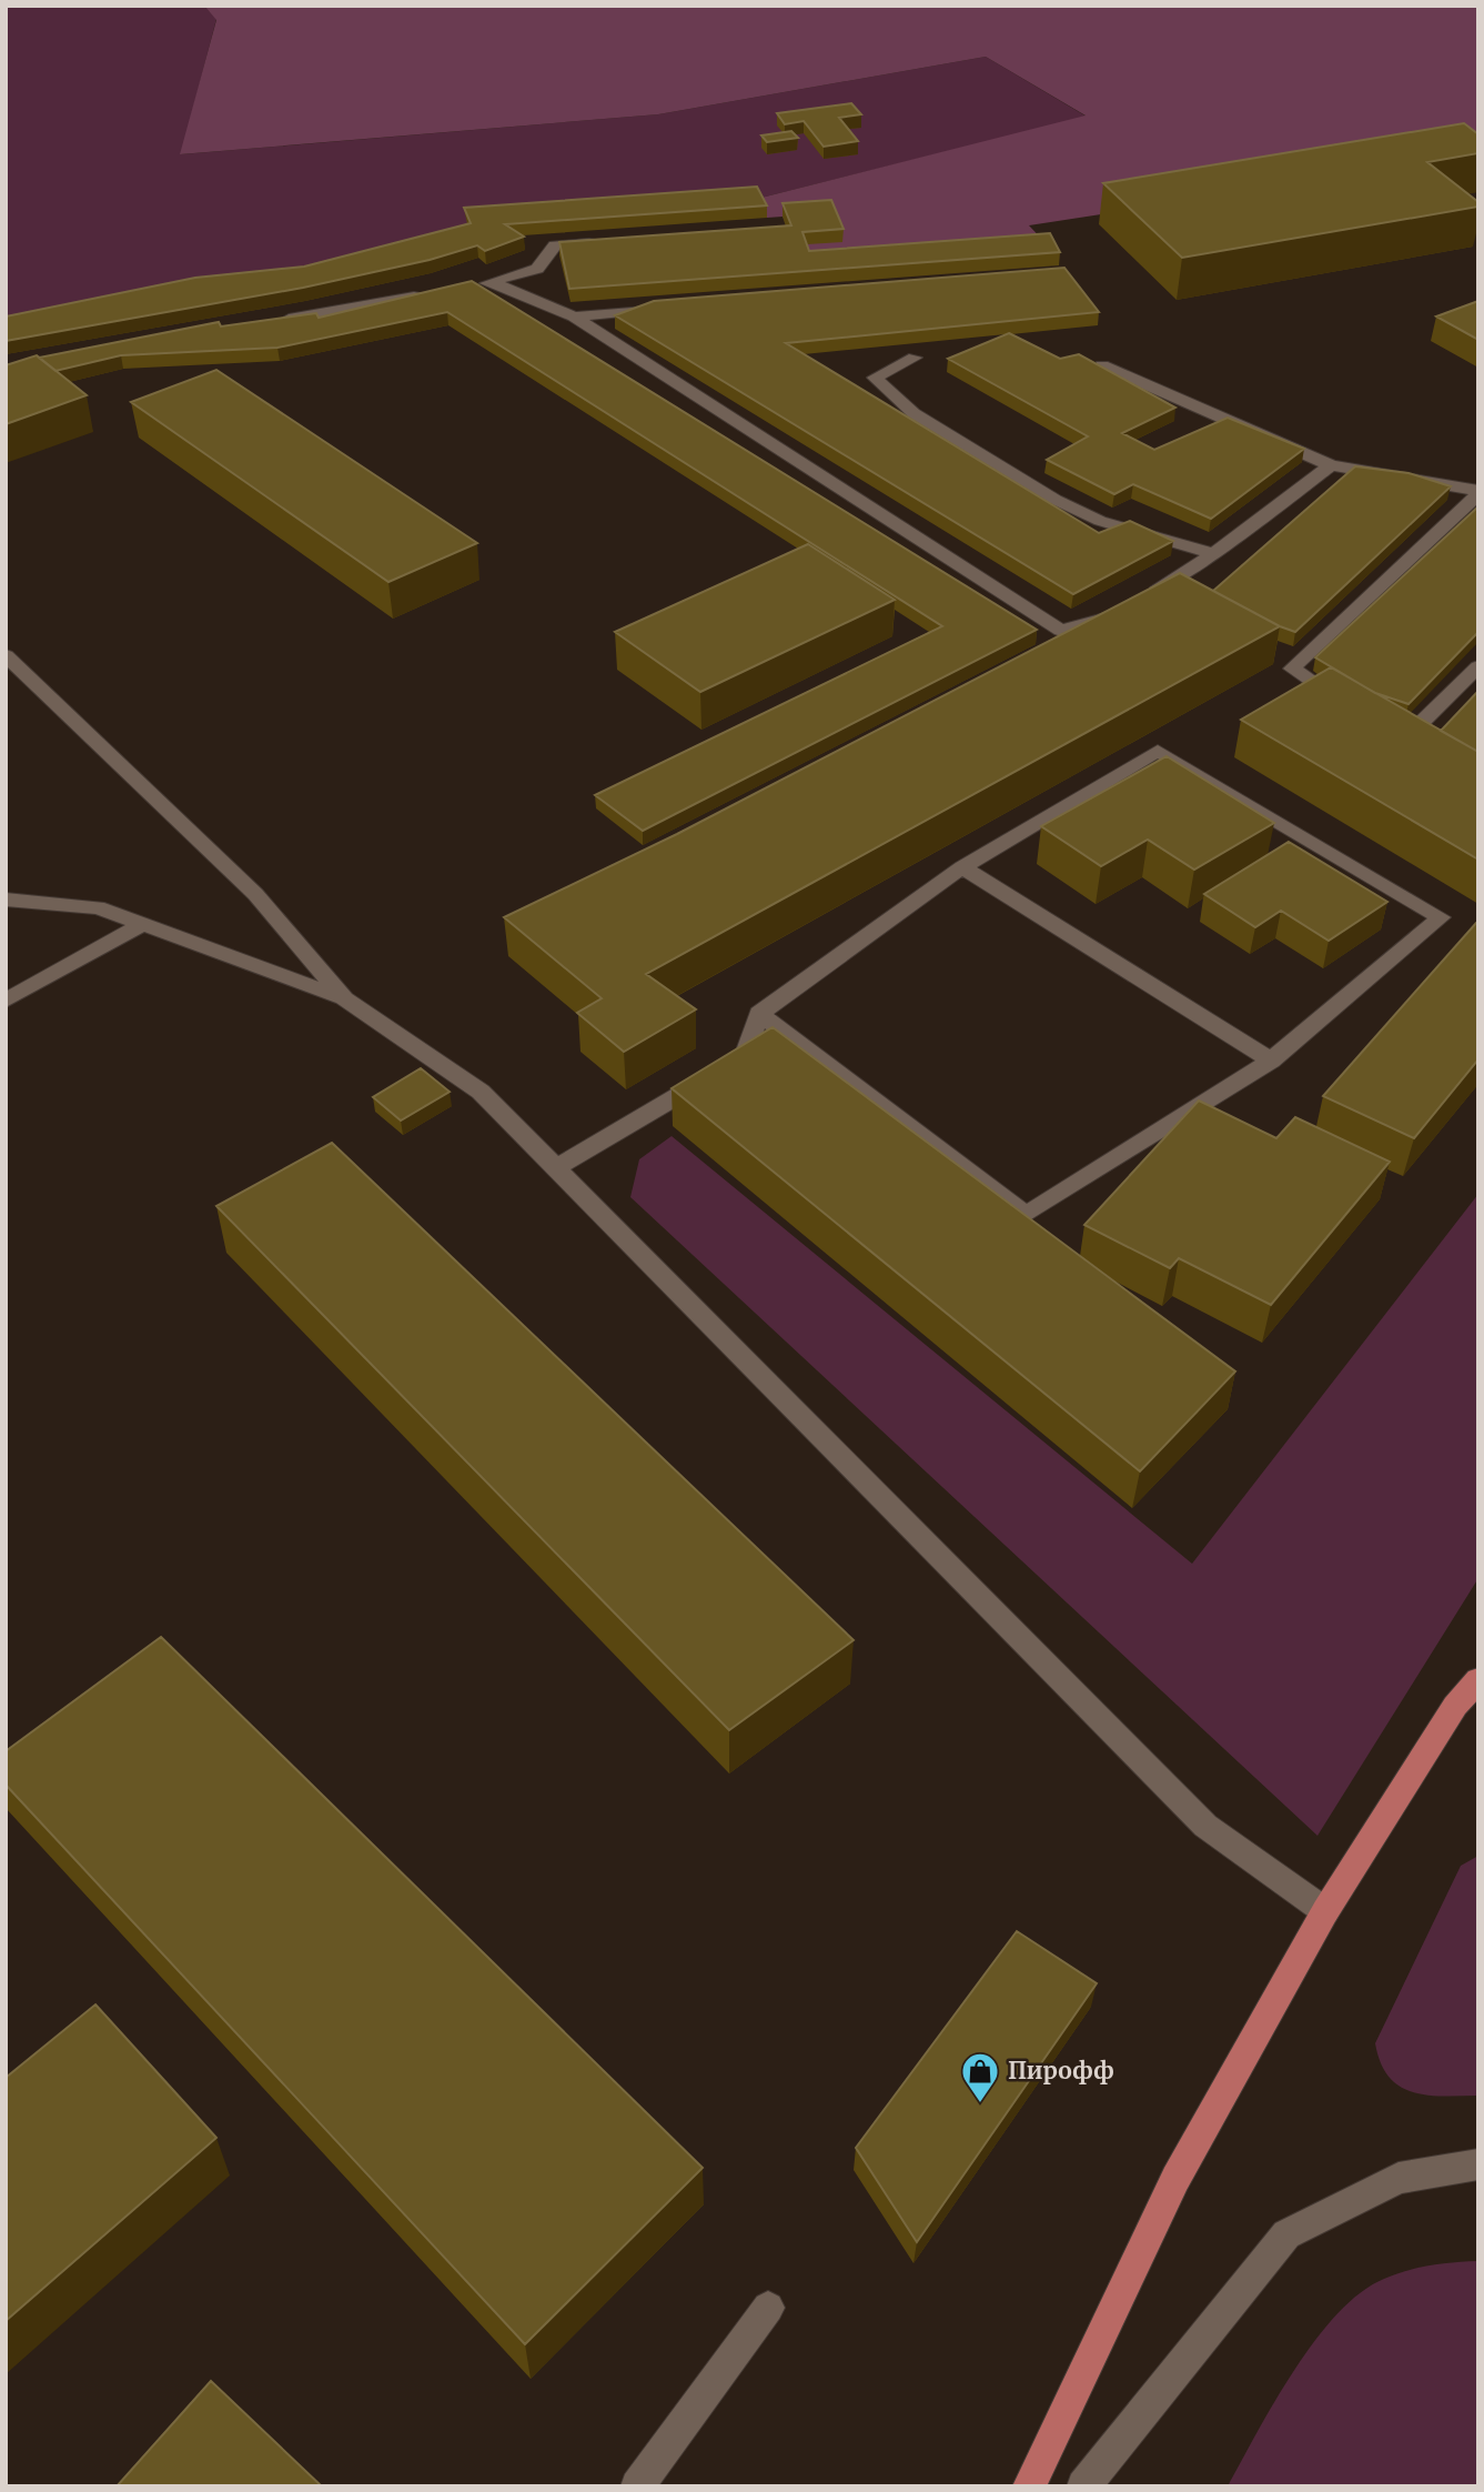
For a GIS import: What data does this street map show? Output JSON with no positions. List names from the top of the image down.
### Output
{
  "places": {
    "shop": ["Пирофф"]
  }
}
